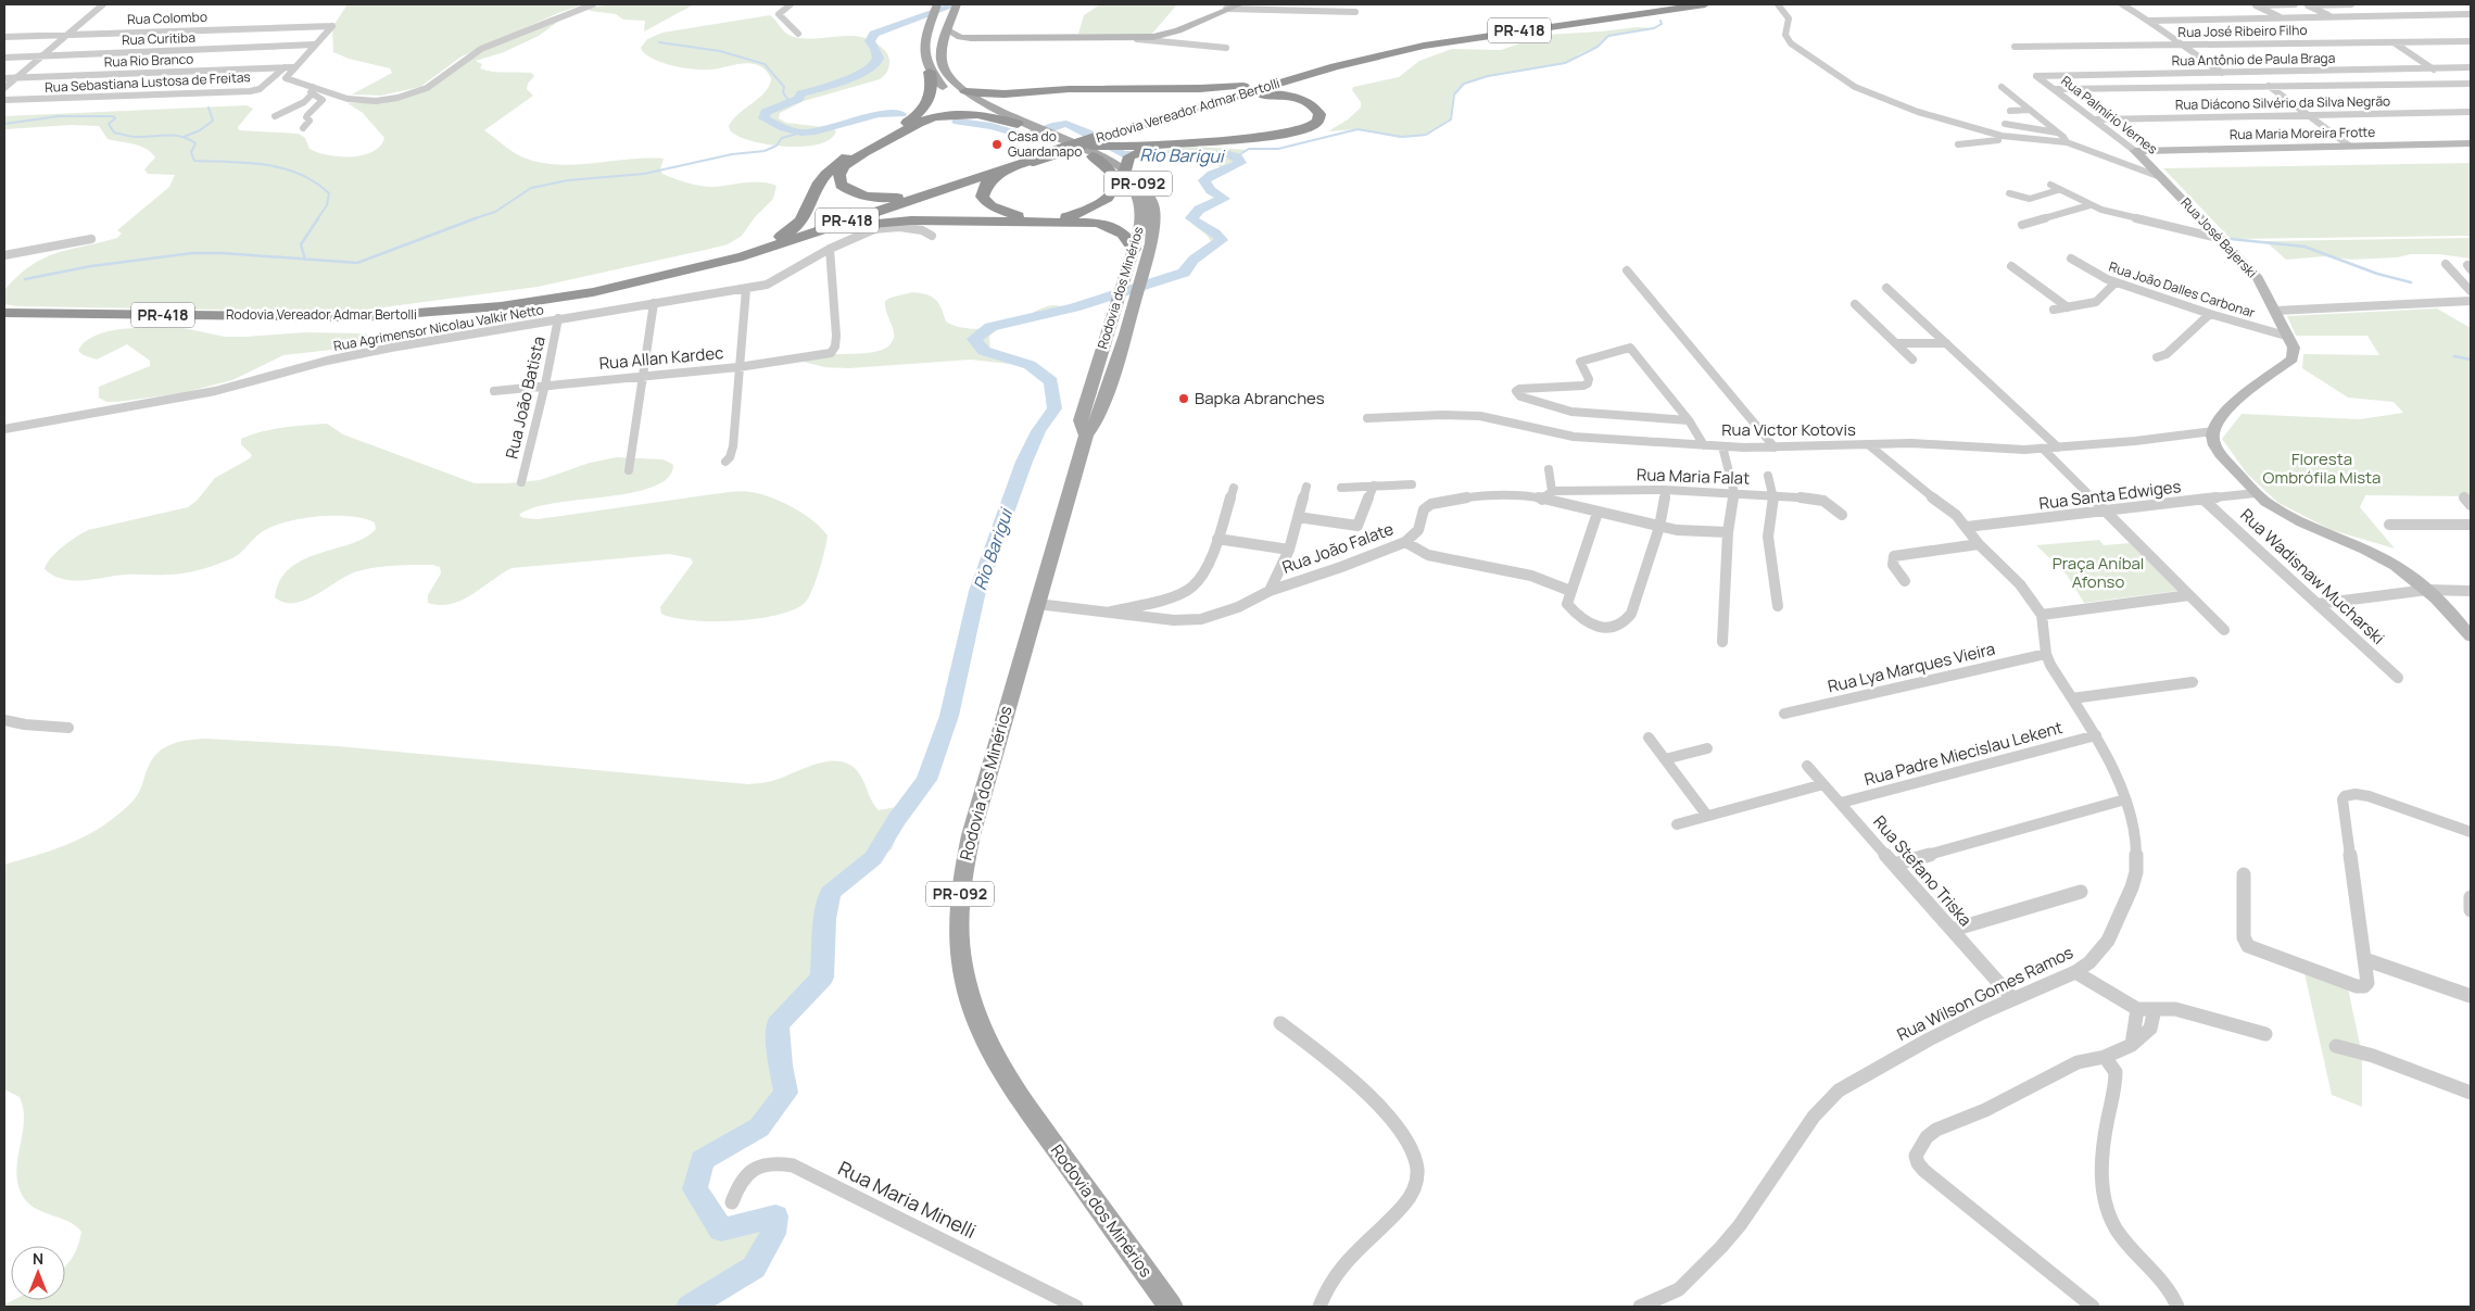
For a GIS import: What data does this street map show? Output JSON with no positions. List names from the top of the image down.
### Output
{
  "streets": {
    "highway": ["PR-418", "Rodovia Vereador Admar Bertolli"],
    "main road": [
      "Rua Palmírio Vernes",
      "Rua Maria Moreira Frotte",
      "PR-092",
      "Rua José Bajerski",
      "Rodovia dos Minérios"
    ],
    "street": [
      "Rua Colombo",
      "Rua José Ribeiro Filho",
      "Rua Curitiba",
      "Rua Antônio de Paula Braga",
      "Rua Rio Branco",
      "Rua Sebastiana Lustosa de Freitas",
      "Rua Diácono Silvério da Silva Negrão",
      "Rua João Dalles Carbonar",
      "Rua Agrimensor Nicolau Valkir Netto",
      "Rua Allan Kardec",
      "Rua João Batista",
      "Rua Victor Kotovis",
      "Rua Maria Falat",
      "Rua Santa Edwiges",
      "Rua João Falate",
      "Rua Wadisnaw Mucharski",
      "Rua Lya Marques Vieira",
      "Rua Padre Miecislau Lekent",
      "Rua Stefano Triska",
      "Rua Wilson Gomes Ramos",
      "Rua Maria Minelli"
    ]
  },
  "crossings": [
    ["Rua Colombo", "Rua Curitiba"],
    ["Rua Antônio de Paula Braga", "Rua Palmírio Vernes"],
    ["Rua Rio Branco", "Rua Sebastiana Lustosa de Freitas"],
    ["Rua Diácono Silvério da Silva Negrão", "Rua Palmírio Vernes"],
    ["Rua Palmírio Vernes", "Rua Maria Moreira Frotte"],
    ["Rua Palmírio Vernes", "Rua José Bajerski"],
    ["Rua José Bajerski", "Rua João Dalles Carbonar"],
    ["Rua José Bajerski", "Rua Victor Kotovis"],
    ["Rodovia dos Minérios", "Rua João Falate"],
    ["Rua Agrimensor Nicolau Valkir Netto", "Rua Allan Kardec"],
    ["Rua Agrimensor Nicolau Valkir Netto", "Rua João Batista"],
    ["Rua Allan Kardec", "Rua João Batista"],
    ["Rua Victor Kotovis", "Rua Wilson Gomes Ramos"],
    ["Rua Santa Edwiges", "Rua Wadisnaw Mucharski"],
    ["Rua Santa Edwiges", "Rua Wilson Gomes Ramos"],
    ["Rua Lya Marques Vieira", "Rua Wilson Gomes Ramos"],
    ["Rua Padre Miecislau Lekent", "Rua Stefano Triska"],
    ["Rua Padre Miecislau Lekent", "Rua Wilson Gomes Ramos"],
    ["Rua Stefano Triska", "Rua Wilson Gomes Ramos"]
  ],
  "water": ["Rio Barigui"],
  "parks": ["Floresta Ombrófila Mista", "Praça Aníbal Afonso"],
  "places": ["Casa do Guardanapo", "Bapka Abranches"],
  "north": "top"
}
